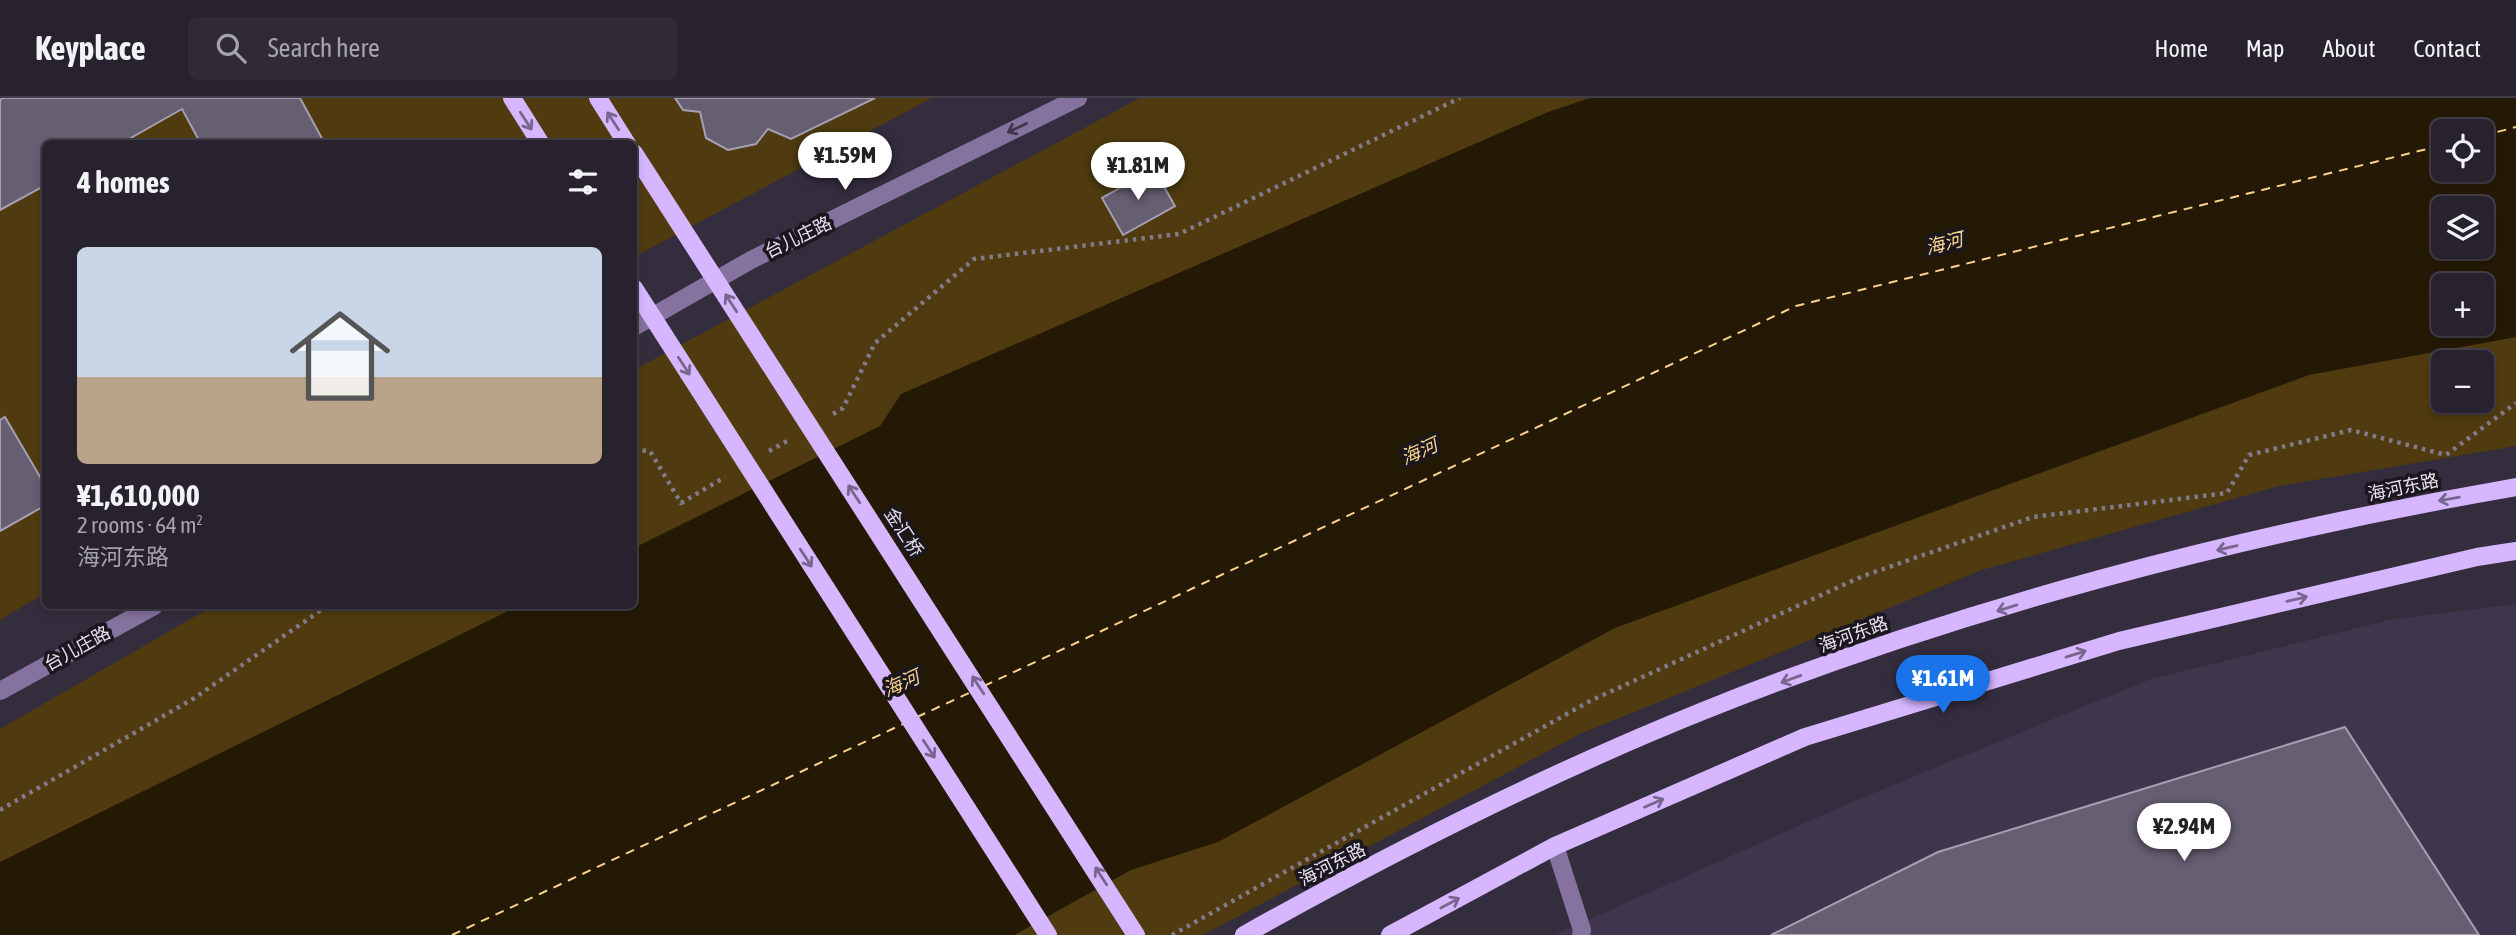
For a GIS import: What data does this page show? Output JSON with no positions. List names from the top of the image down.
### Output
{
  "streets": {
    "main road": ["海河东路", "金汇桥"],
    "street": ["台儿庄路"]
  },
  "one_way": ["台儿庄路"],
  "water": ["海河"],
  "page": {
    "header": "Keyplace",
    "search": "Search here",
    "nav": [
      "Home",
      "Map",
      "About",
      "Contact"
    ],
    "map_buttons": ["+", "−"],
    "price": [
      "¥1.59M",
      "¥1.81M",
      "¥1.61M",
      "¥2.94M"
    ],
    "heading": "4 homes",
    "list": [
      {
        "name": "¥1,610,000",
        "note": "2 rooms · 64 m² · 海河东路"
      }
    ]
  }
}
